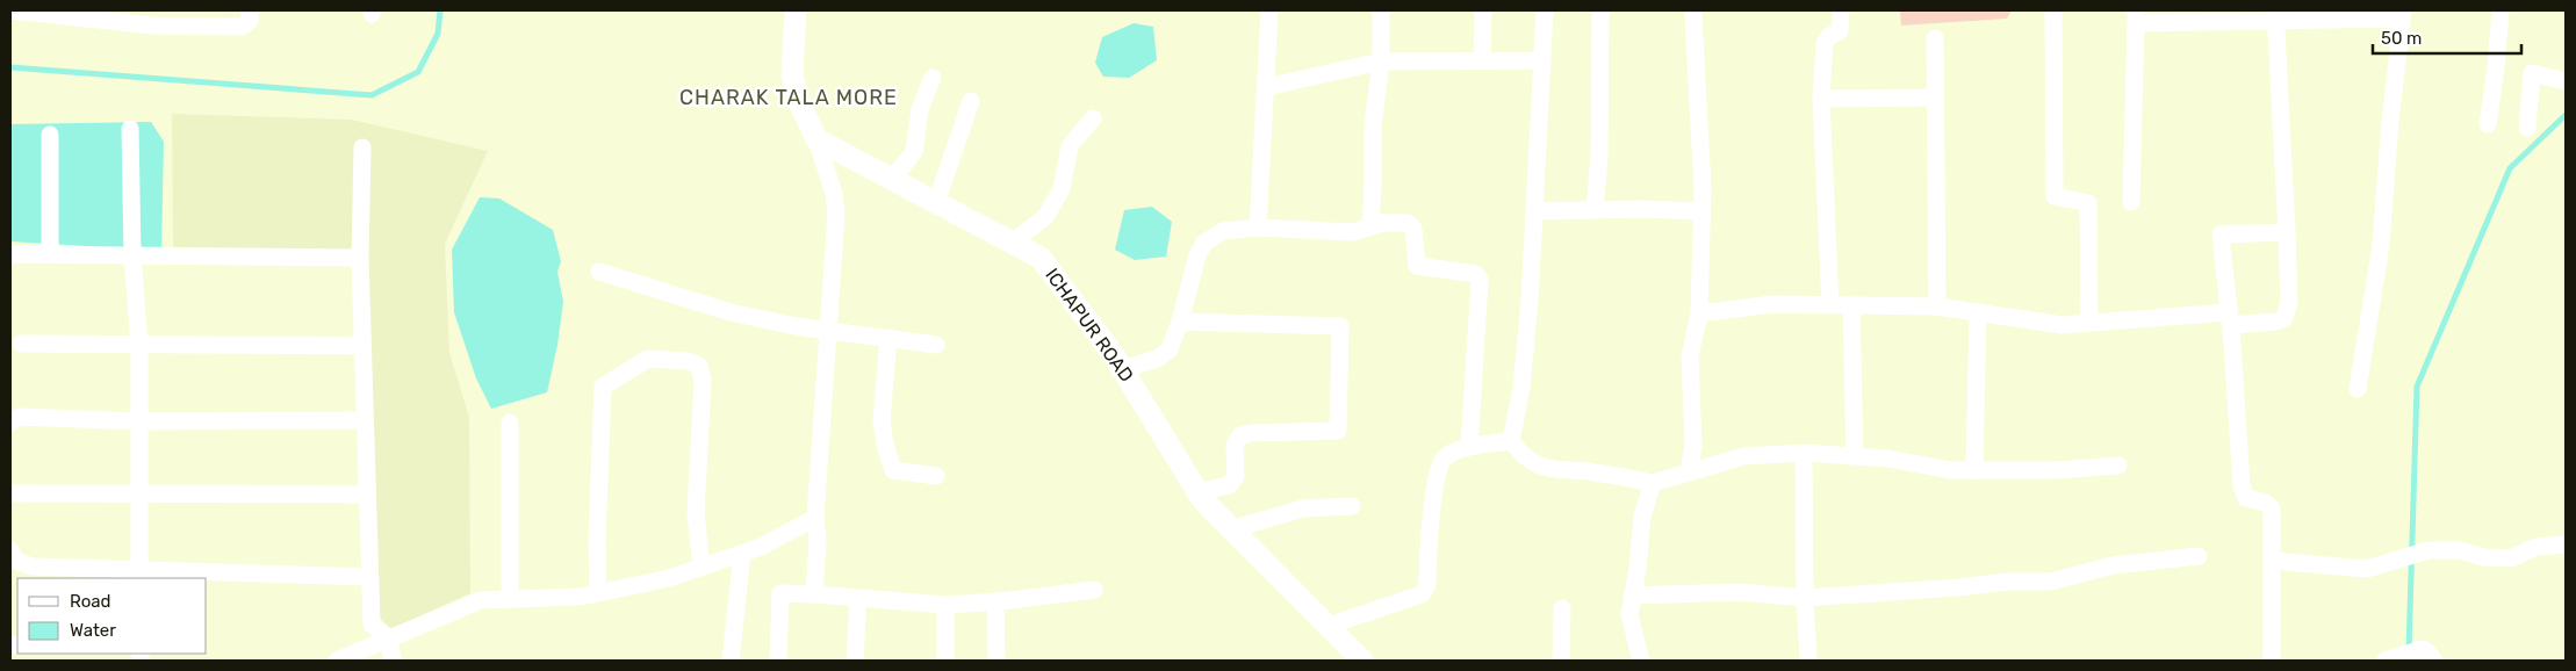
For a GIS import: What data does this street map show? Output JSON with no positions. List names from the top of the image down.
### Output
{
  "streets": {
    "street": ["ICHAPUR ROAD"]
  },
  "districts": ["CHARAK TALA MORE"],
  "legend": ["Road", "Water"],
  "scale_bar": "50 m"
}
